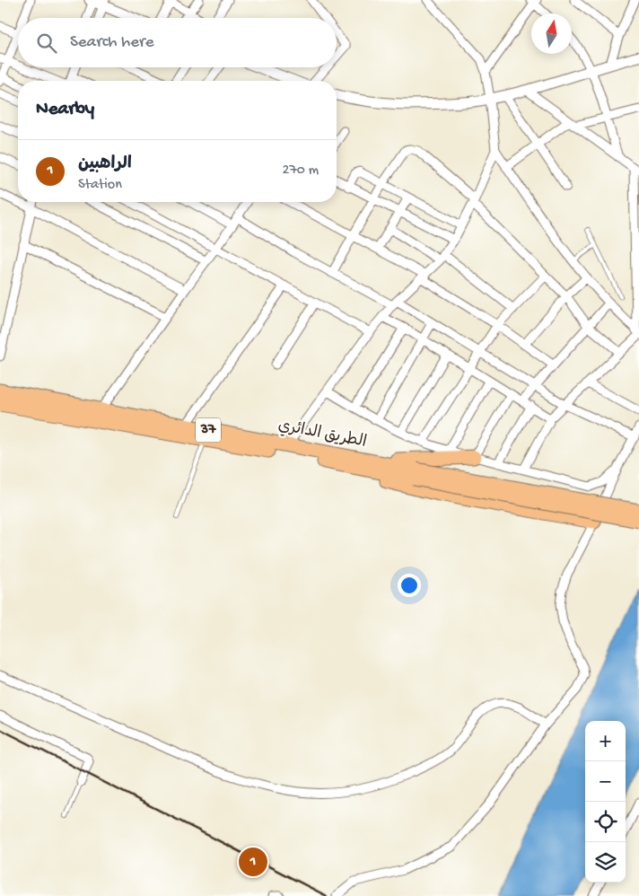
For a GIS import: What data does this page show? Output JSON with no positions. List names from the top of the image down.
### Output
{
  "streets": {
    "highway": ["37", "الطريق الدائري"]
  },
  "north": "top",
  "page": {
    "search": "Search here",
    "heading": "Nearby",
    "list": [
      {
        "mark": "1",
        "name": "الراهبين",
        "note": "Station",
        "value": "270 m"
      }
    ],
    "map_buttons": ["+", "−"],
    "pins": "1"
  }
}
